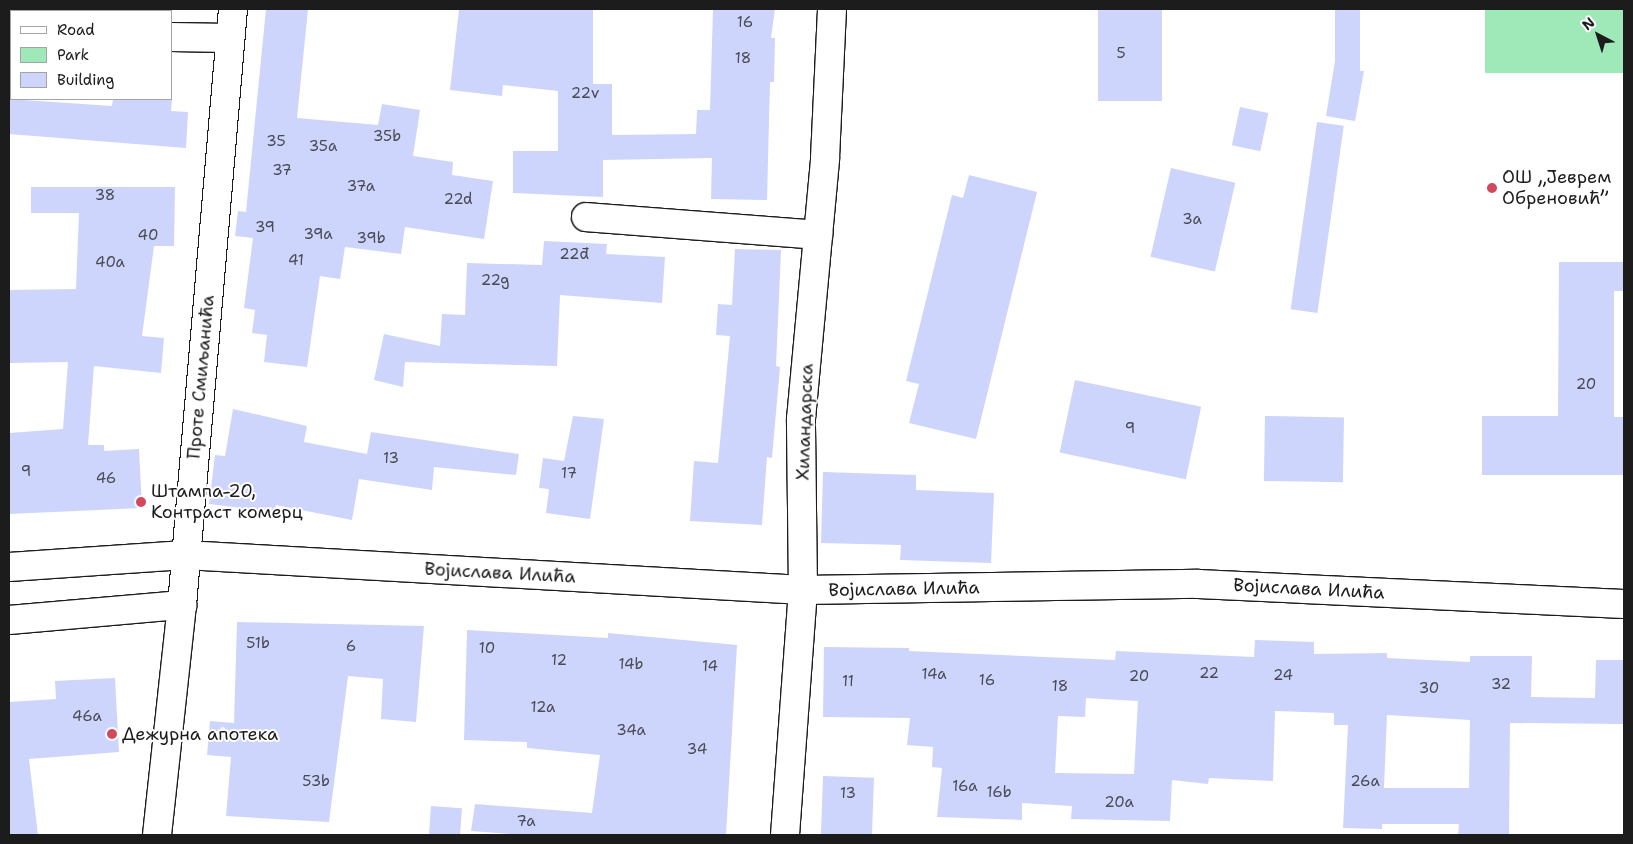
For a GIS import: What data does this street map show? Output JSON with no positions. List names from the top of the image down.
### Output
{
  "streets": {
    "street": ["Проте Смиљанића", "Хиландарска", "Војислава Илића"]
  },
  "crossings": [
    ["Проте Смиљанића", "Војислава Илића"],
    ["Хиландарска", "Војислава Илића"]
  ],
  "places": ["ОШ „Јеврем Обреновић”", "Штампа-20, Контраст комерц", "Дежурна апотека"],
  "house_numbers": [
    "16",
    "5",
    "18",
    "22v",
    "35b",
    "35",
    "35a",
    "37",
    "37a",
    "38",
    "22d",
    "3a",
    "39",
    "39a",
    "40",
    "39b",
    "22đ",
    "41",
    "40a",
    "22g",
    "20",
    "9",
    "13",
    "9",
    "17",
    "46",
    "51b",
    "6",
    "10",
    "12",
    "14b",
    "14",
    "22",
    "14a",
    "24",
    "20",
    "16",
    "11",
    "32",
    "18",
    "30",
    "12a",
    "46a",
    "34a",
    "34",
    "53b",
    "26a",
    "16a",
    "16b",
    "13",
    "20a",
    "7a"
  ],
  "legend": ["Road", "Park", "Building"],
  "north": "top left"
}
